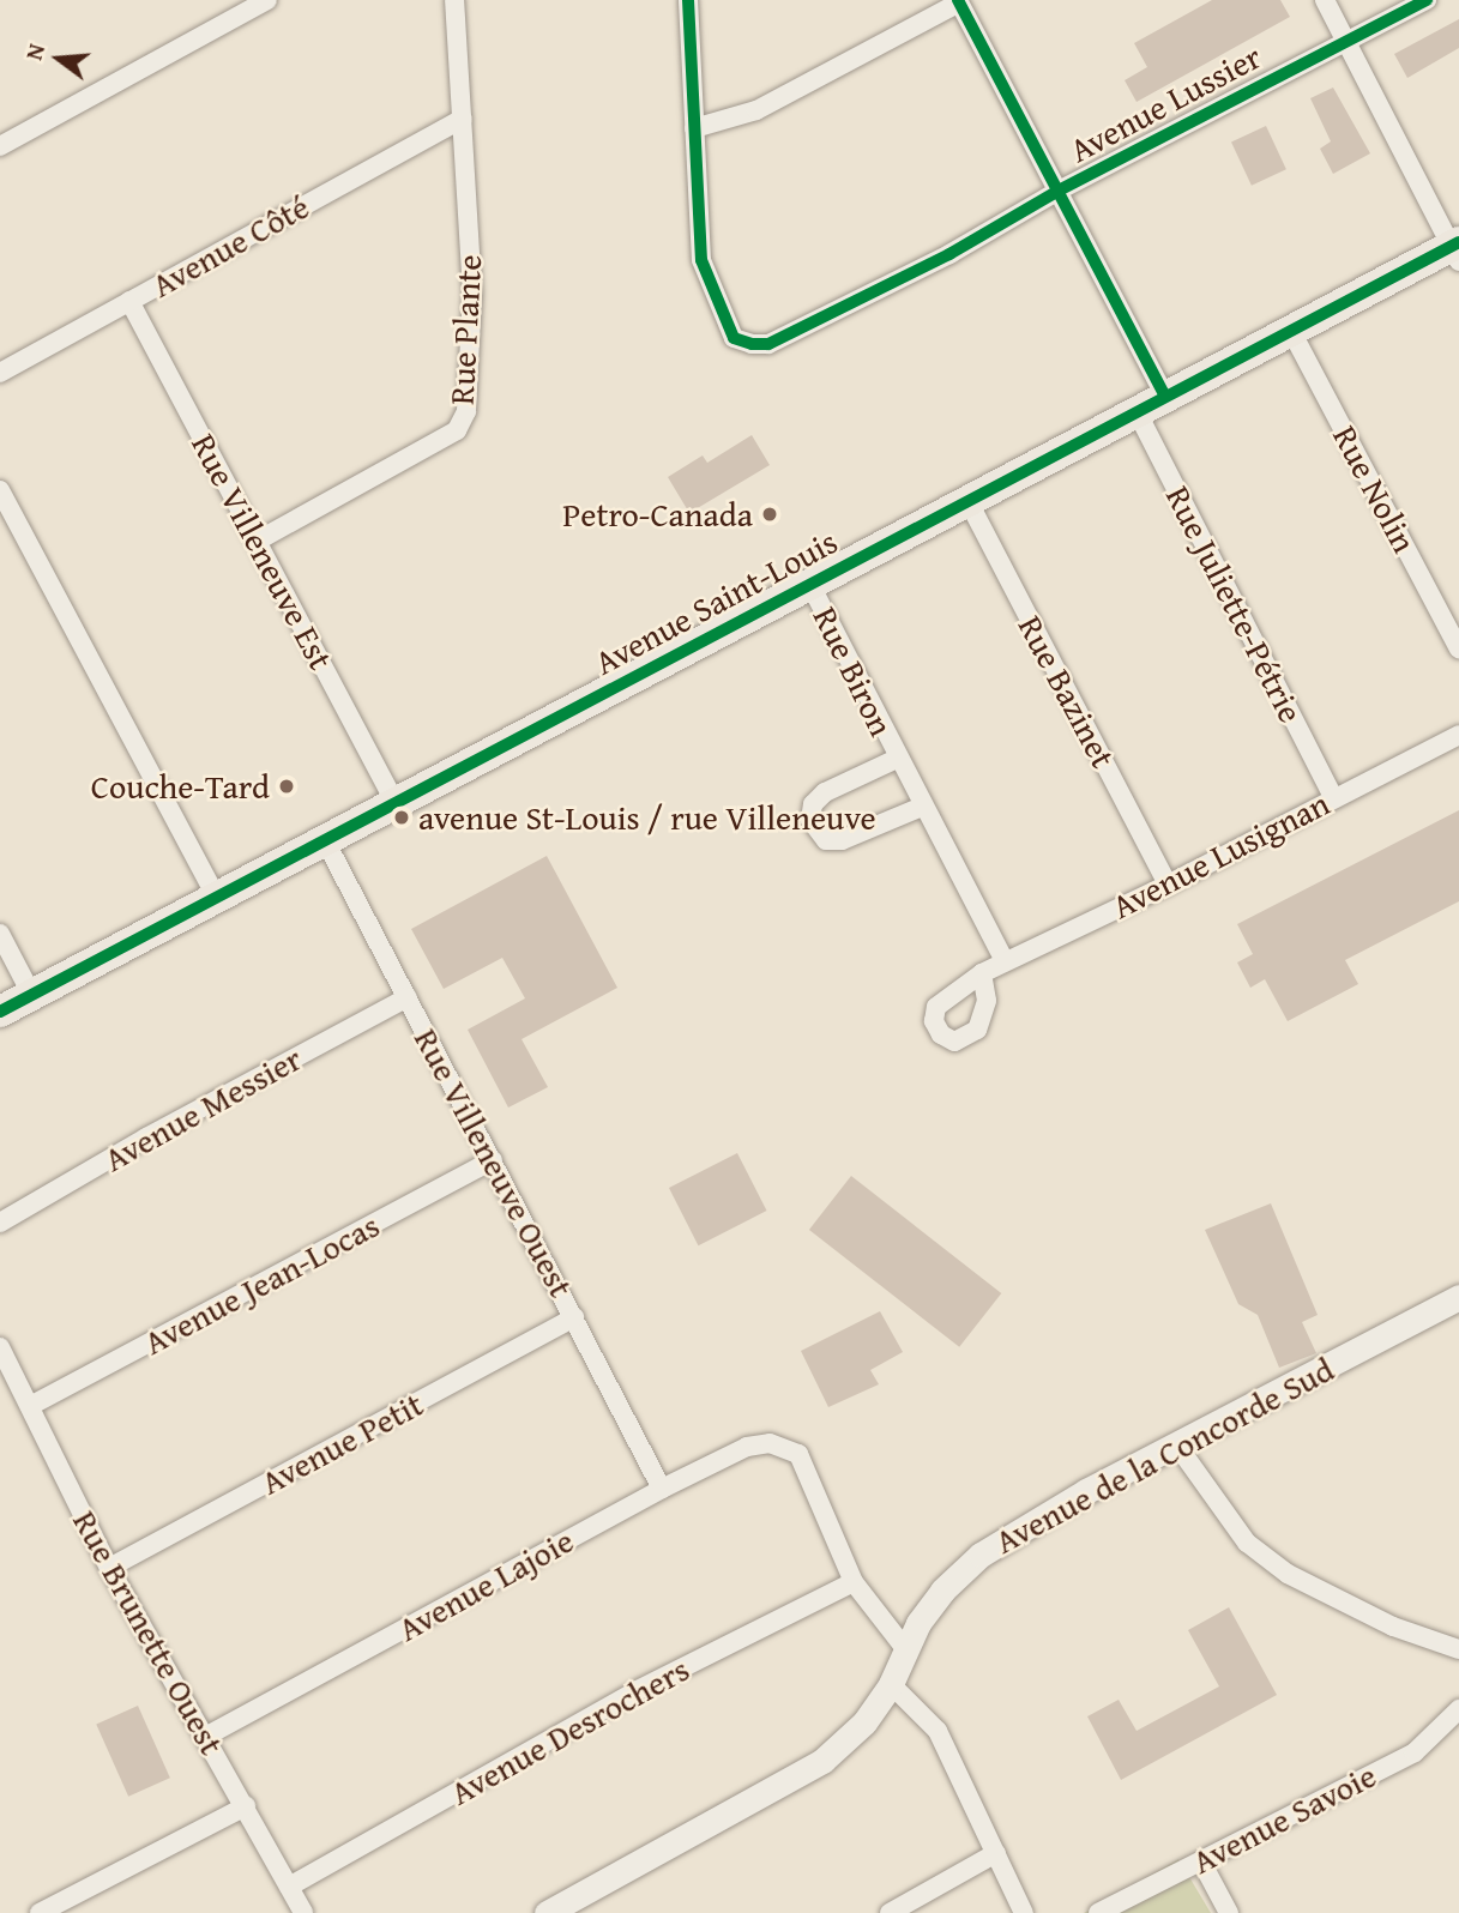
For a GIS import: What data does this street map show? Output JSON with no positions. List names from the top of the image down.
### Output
{
  "streets": {
    "main road": ["Avenue Saint-Louis"],
    "street": [
      "Avenue Lussier",
      "Avenue Côté",
      "Rue Plante",
      "Rue Nolin",
      "Rue Villeneuve Est",
      "Rue Juliette-Pétrie",
      "Rue Biron",
      "Rue Bazinet",
      "Avenue Lusignan",
      "Avenue Messier",
      "Rue Villeneuve Ouest",
      "Avenue Jean-Locas",
      "Avenue Petit",
      "Avenue de la Concorde Sud",
      "Avenue Lajoie",
      "Rue Brunette Ouest",
      "Avenue Desrochers",
      "Avenue Savoie"
    ]
  },
  "crossings": [
    ["Avenue Côté", "Rue Plante"],
    ["Avenue Côté", "Rue Villeneuve Est"],
    ["Rue Plante", "Rue Villeneuve Est"],
    ["Rue Nolin", "Avenue Saint-Louis"],
    ["Rue Villeneuve Est", "Avenue Saint-Louis"],
    ["Avenue Saint-Louis", "Rue Juliette-Pétrie"],
    ["Avenue Saint-Louis", "Rue Biron"],
    ["Avenue Saint-Louis", "Rue Bazinet"],
    ["Avenue Saint-Louis", "Rue Villeneuve Ouest"],
    ["Rue Juliette-Pétrie", "Avenue Lusignan"],
    ["Rue Biron", "Avenue Lusignan"],
    ["Rue Bazinet", "Avenue Lusignan"],
    ["Avenue Messier", "Rue Villeneuve Ouest"],
    ["Rue Villeneuve Ouest", "Avenue Jean-Locas"],
    ["Rue Villeneuve Ouest", "Avenue Petit"],
    ["Rue Villeneuve Ouest", "Avenue Lajoie"],
    ["Avenue Jean-Locas", "Rue Brunette Ouest"],
    ["Avenue Petit", "Rue Brunette Ouest"],
    ["Avenue Lajoie", "Rue Brunette Ouest"],
    ["Avenue Lajoie", "Avenue Desrochers"],
    ["Rue Brunette Ouest", "Avenue Desrochers"]
  ],
  "places": ["Petro-Canada", "Couche-Tard", "avenue St-Louis / rue Villeneuve"],
  "north": "left"
}
